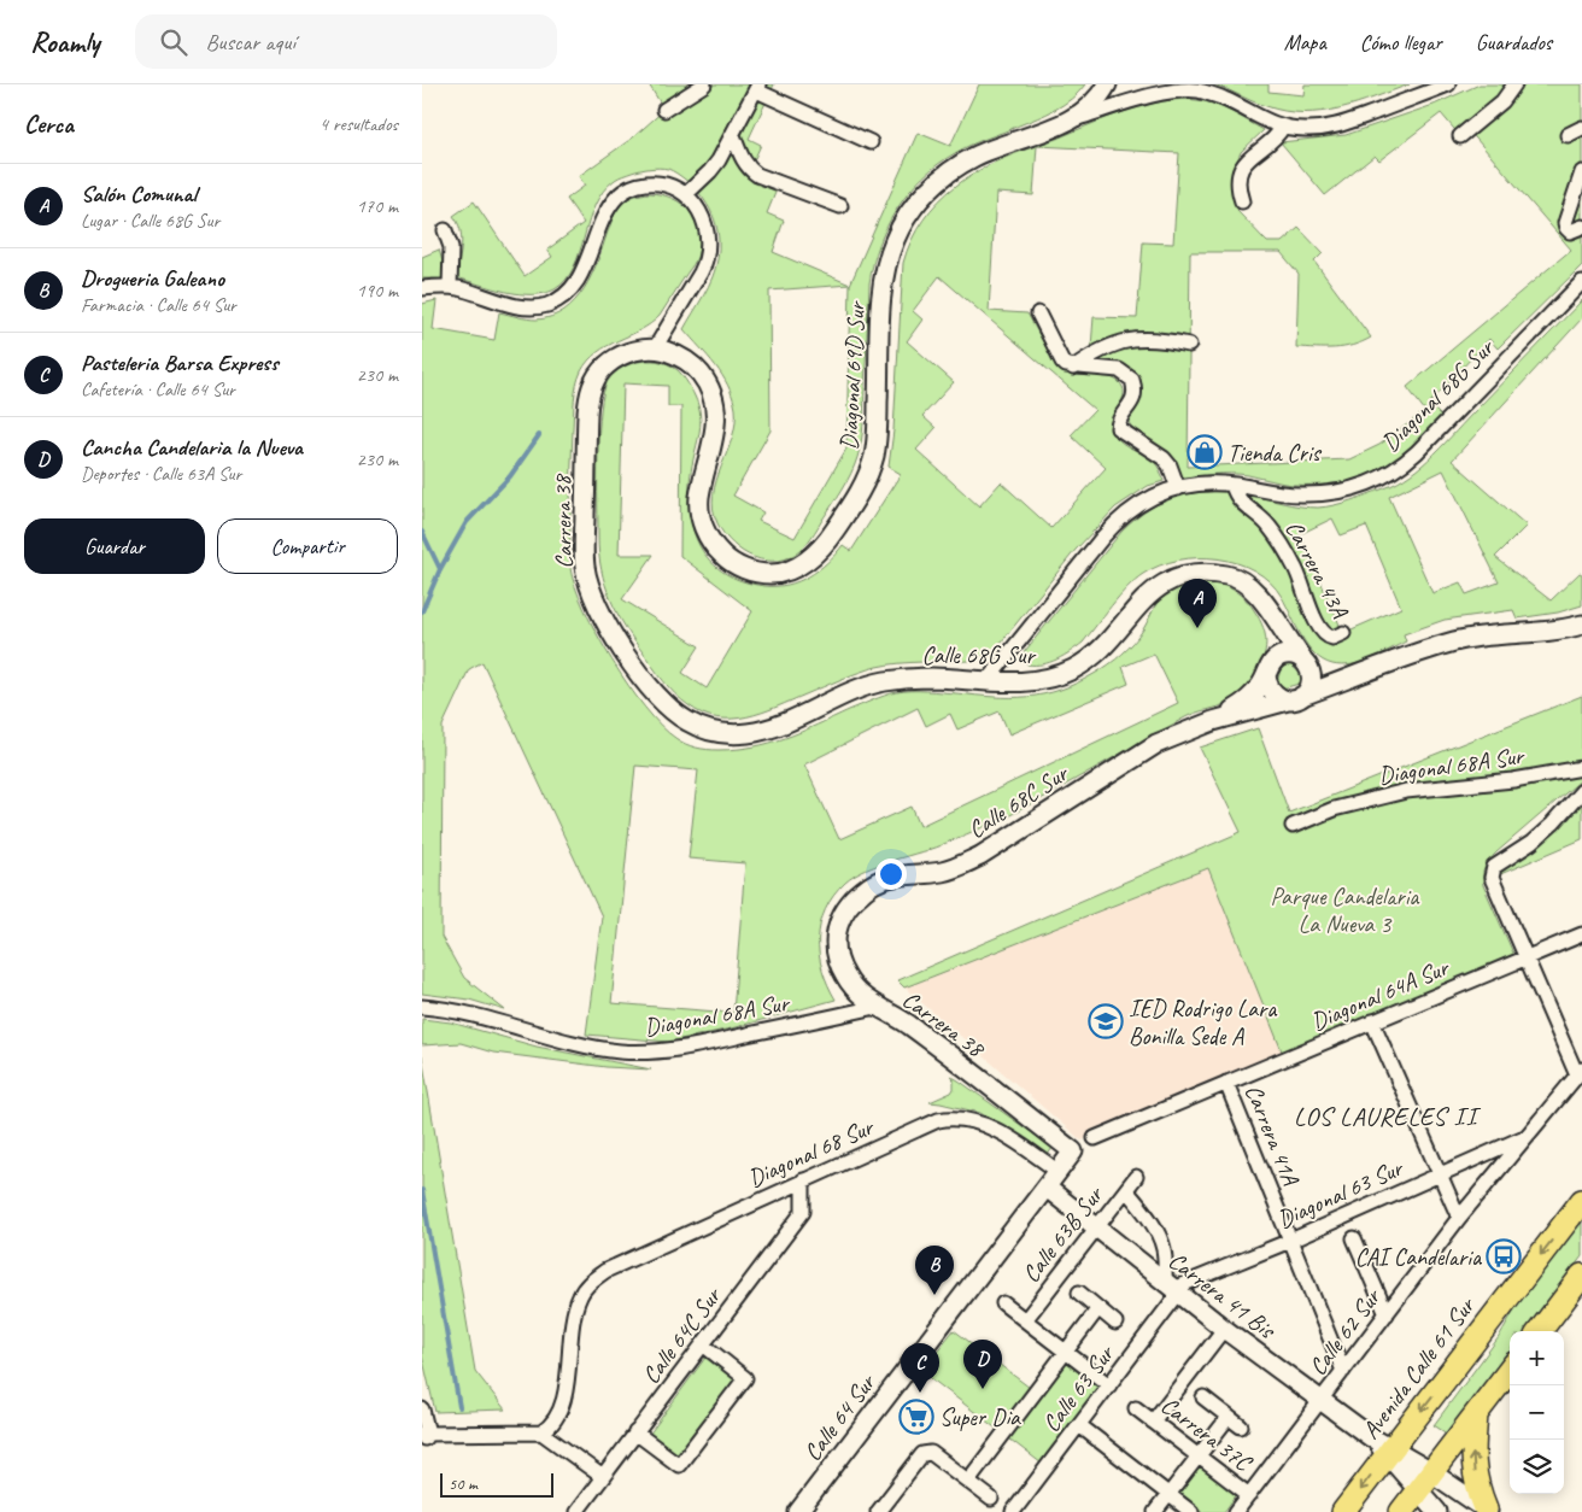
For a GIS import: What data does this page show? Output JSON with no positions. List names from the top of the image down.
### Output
{
  "streets": {
    "main road": ["Avenida Calle 61 Sur"],
    "street": [
      "Diagonal 69D Sur",
      "Diagonal 68G Sur",
      "Carrera 38",
      "Carrera 43A",
      "Calle 68G Sur",
      "Diagonal 68A Sur",
      "Calle 68C Sur",
      "Diagonal 64A Sur",
      "Carrera 41A",
      "Diagonal 68 Sur",
      "Diagonal 63 Sur",
      "Calle 63B Sur",
      "Carrera 41 Bis",
      "Calle 62 Sur",
      "Calle 64C Sur",
      "Calle 63 Sur",
      "Calle 64 Sur",
      "Carrera 37C"
    ]
  },
  "crossings": [
    ["Diagonal 69D Sur", "Carrera 38"],
    ["Diagonal 68G Sur", "Carrera 43A"],
    ["Diagonal 68G Sur", "Calle 68G Sur"],
    ["Carrera 38", "Calle 68G Sur"],
    ["Carrera 38", "Diagonal 68A Sur"],
    ["Carrera 38", "Calle 68C Sur"],
    ["Carrera 38", "Calle 64 Sur"],
    ["Diagonal 64A Sur", "Carrera 41A"],
    ["Carrera 41A", "Diagonal 63 Sur"],
    ["Carrera 41A", "Calle 62 Sur"],
    ["Diagonal 68 Sur", "Calle 64C Sur"],
    ["Diagonal 68 Sur", "Calle 64 Sur"],
    ["Diagonal 63 Sur", "Carrera 41 Bis"],
    ["Diagonal 63 Sur", "Calle 62 Sur"],
    ["Diagonal 63 Sur", "Calle 63 Sur"],
    ["Calle 63B Sur", "Carrera 41 Bis"],
    ["Carrera 41 Bis", "Calle 62 Sur"],
    ["Carrera 41 Bis", "Avenida Calle 61 Sur"],
    ["Carrera 41 Bis", "Calle 63 Sur"],
    ["Carrera 41 Bis", "Calle 64 Sur"],
    ["Calle 62 Sur", "Carrera 37C"]
  ],
  "districts": ["LOS LAURELES II"],
  "parks": ["Parque Candelaria La Nueva 3"],
  "places": {
    "shop": ["Tienda Cris"],
    "school or university": ["IED Rodrigo Lara Bonilla Sede A"],
    "bus stop": ["CAI Candelaria"],
    "supermarket": ["Super Dia"]
  },
  "scale_bar": "50 m",
  "page": {
    "header": "Roamly",
    "search": "Buscar aquí",
    "nav": ["Mapa", "Cómo llegar", "Guardados"],
    "heading": ["Cerca", "4 resultados"],
    "list": [
      {
        "mark": "A",
        "name": "Salón Comunal",
        "note": "Lugar · Calle 68G Sur",
        "value": "170 m"
      },
      {
        "mark": "B",
        "name": "Drogueria Galeano",
        "note": "Farmacia · Calle 64 Sur",
        "value": "190 m"
      },
      {
        "mark": "C",
        "name": "Pasteleria Barsa Express",
        "note": "Cafetería · Calle 64 Sur",
        "value": "230 m"
      },
      {
        "mark": "D",
        "name": "Cancha Candelaria la Nueva",
        "note": "Deportes · Calle 63A Sur",
        "value": "230 m"
      }
    ],
    "buttons": ["Guardar", "Compartir"],
    "pins": [
      "A",
      "B",
      "D",
      "C"
    ],
    "map_buttons": ["+", "−"],
    "scale": "50 m"
  }
}
